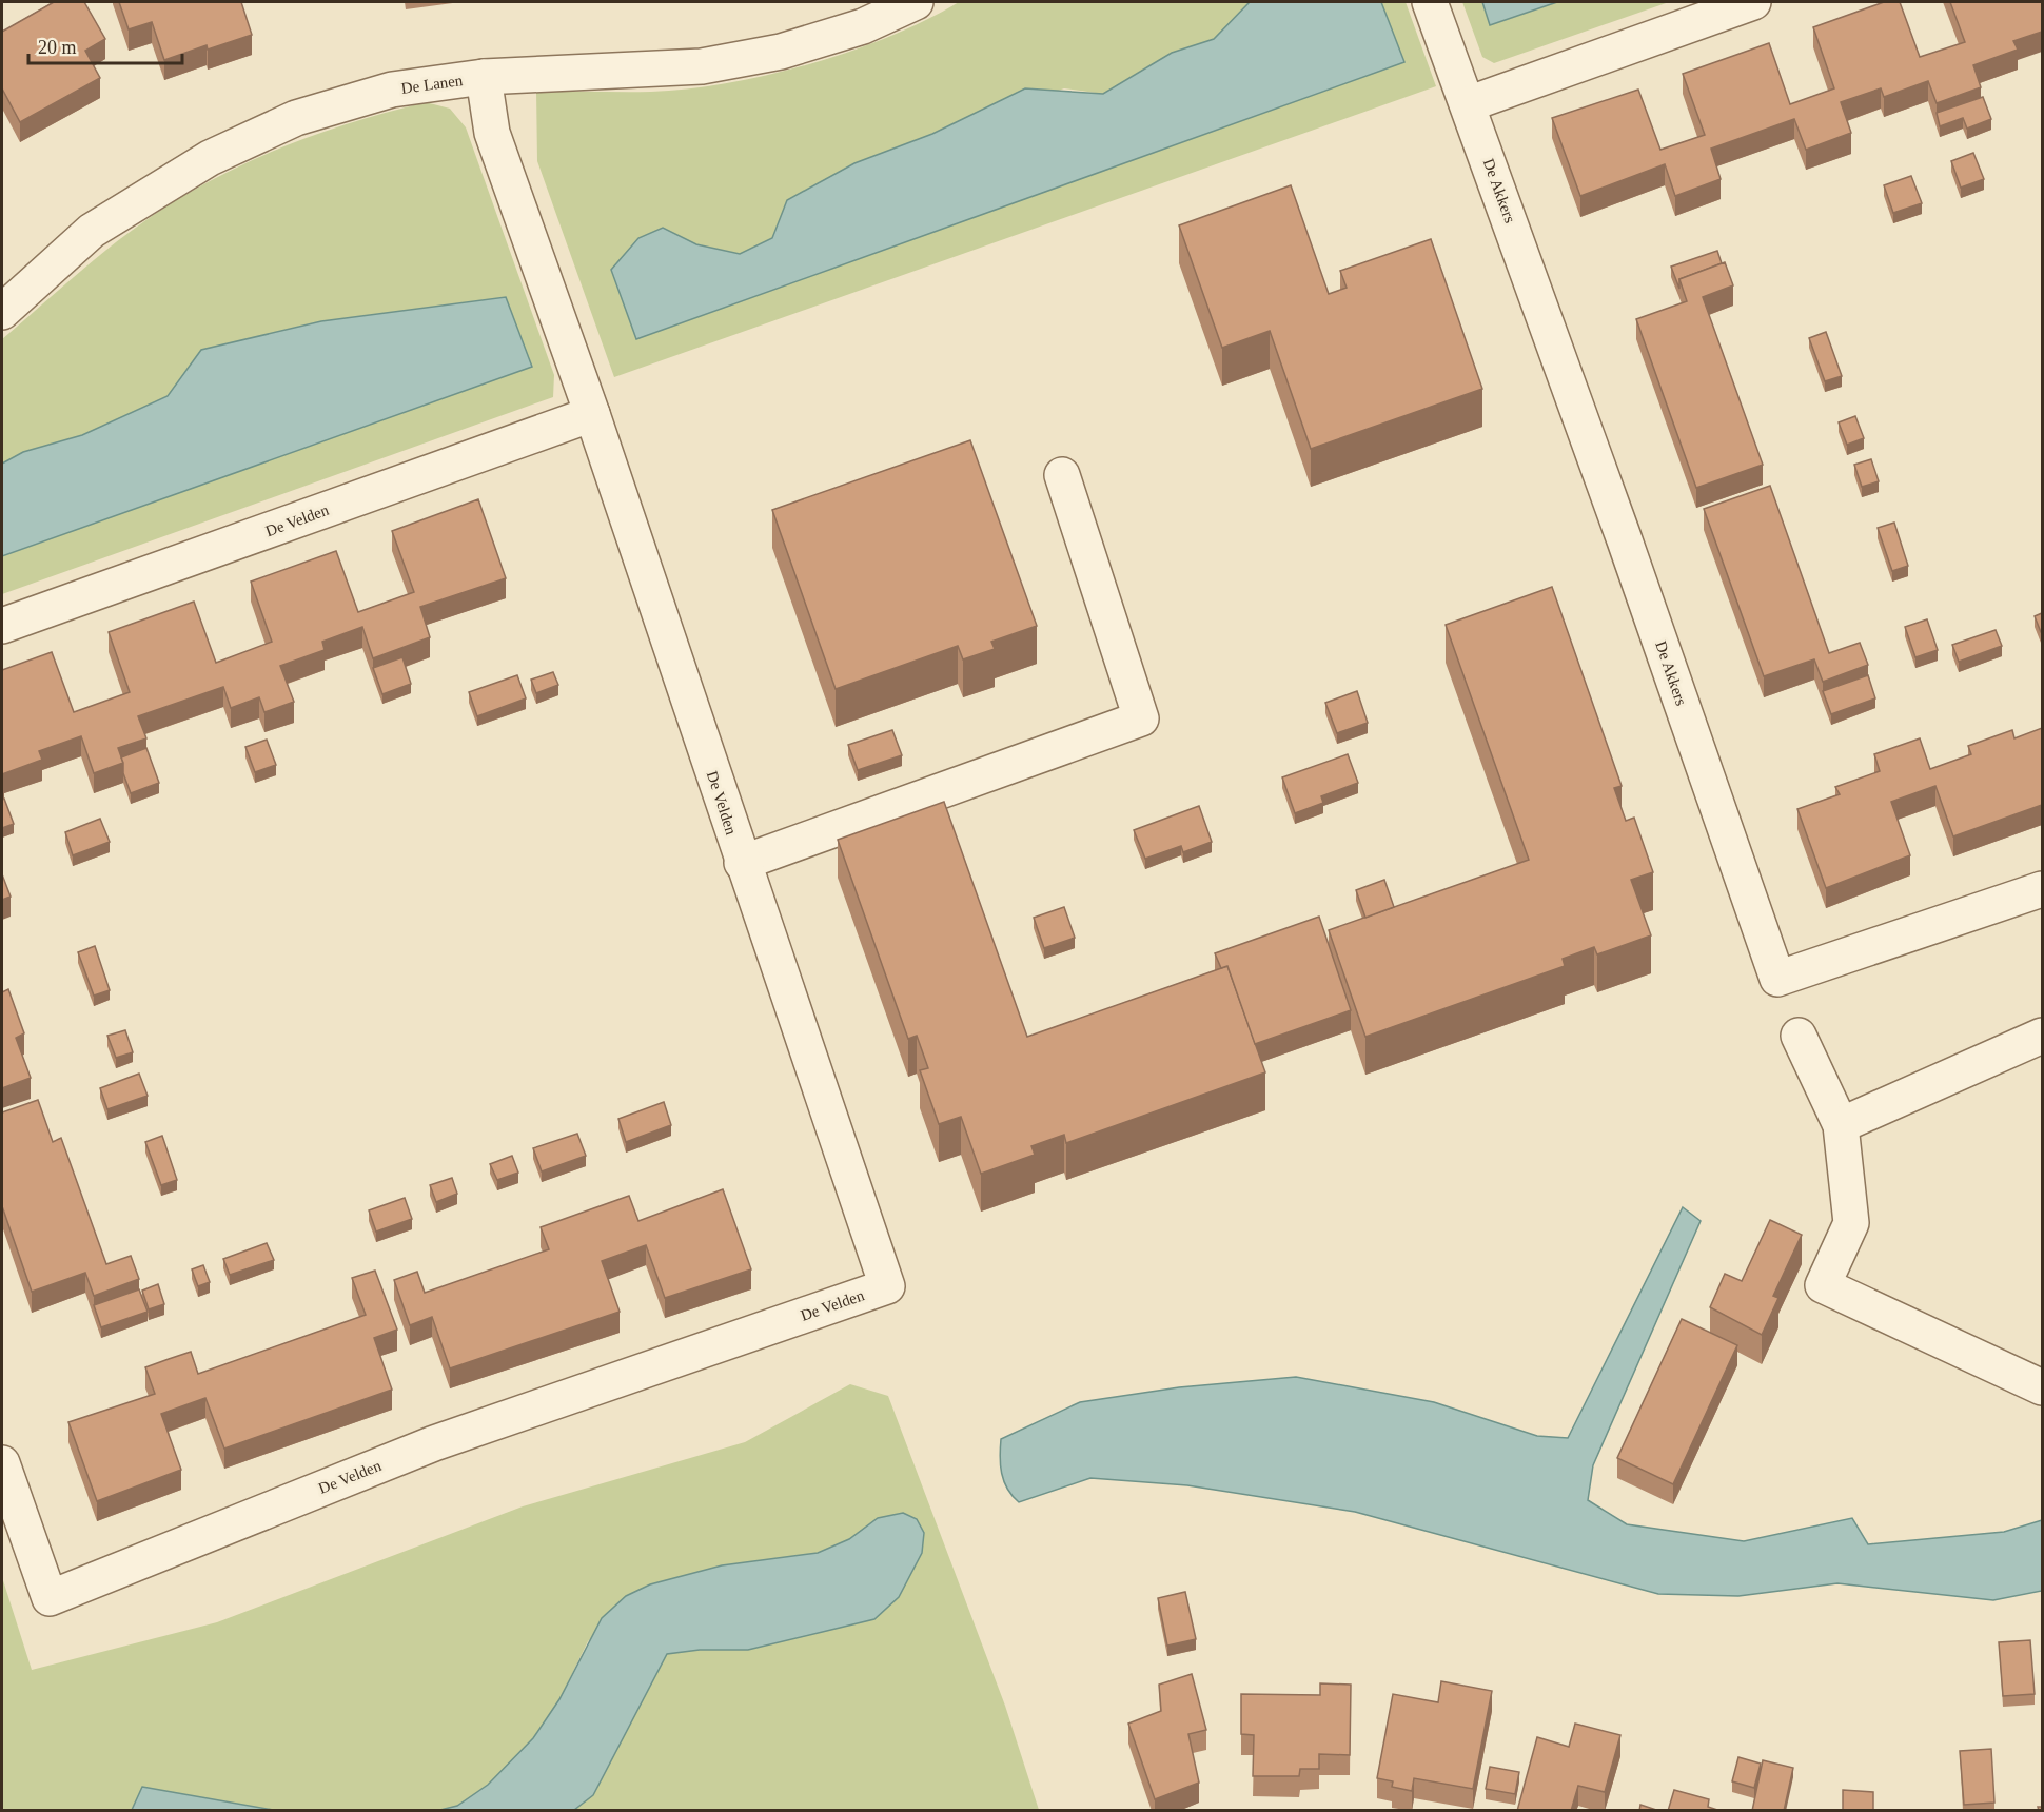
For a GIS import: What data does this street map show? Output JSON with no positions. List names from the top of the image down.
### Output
{
  "streets": {
    "street": ["De Lanen", "De Akkers", "De Velden"]
  },
  "crossings": [
    ["De Lanen", "De Velden"]
  ],
  "scale_bar": "20 m"
}
